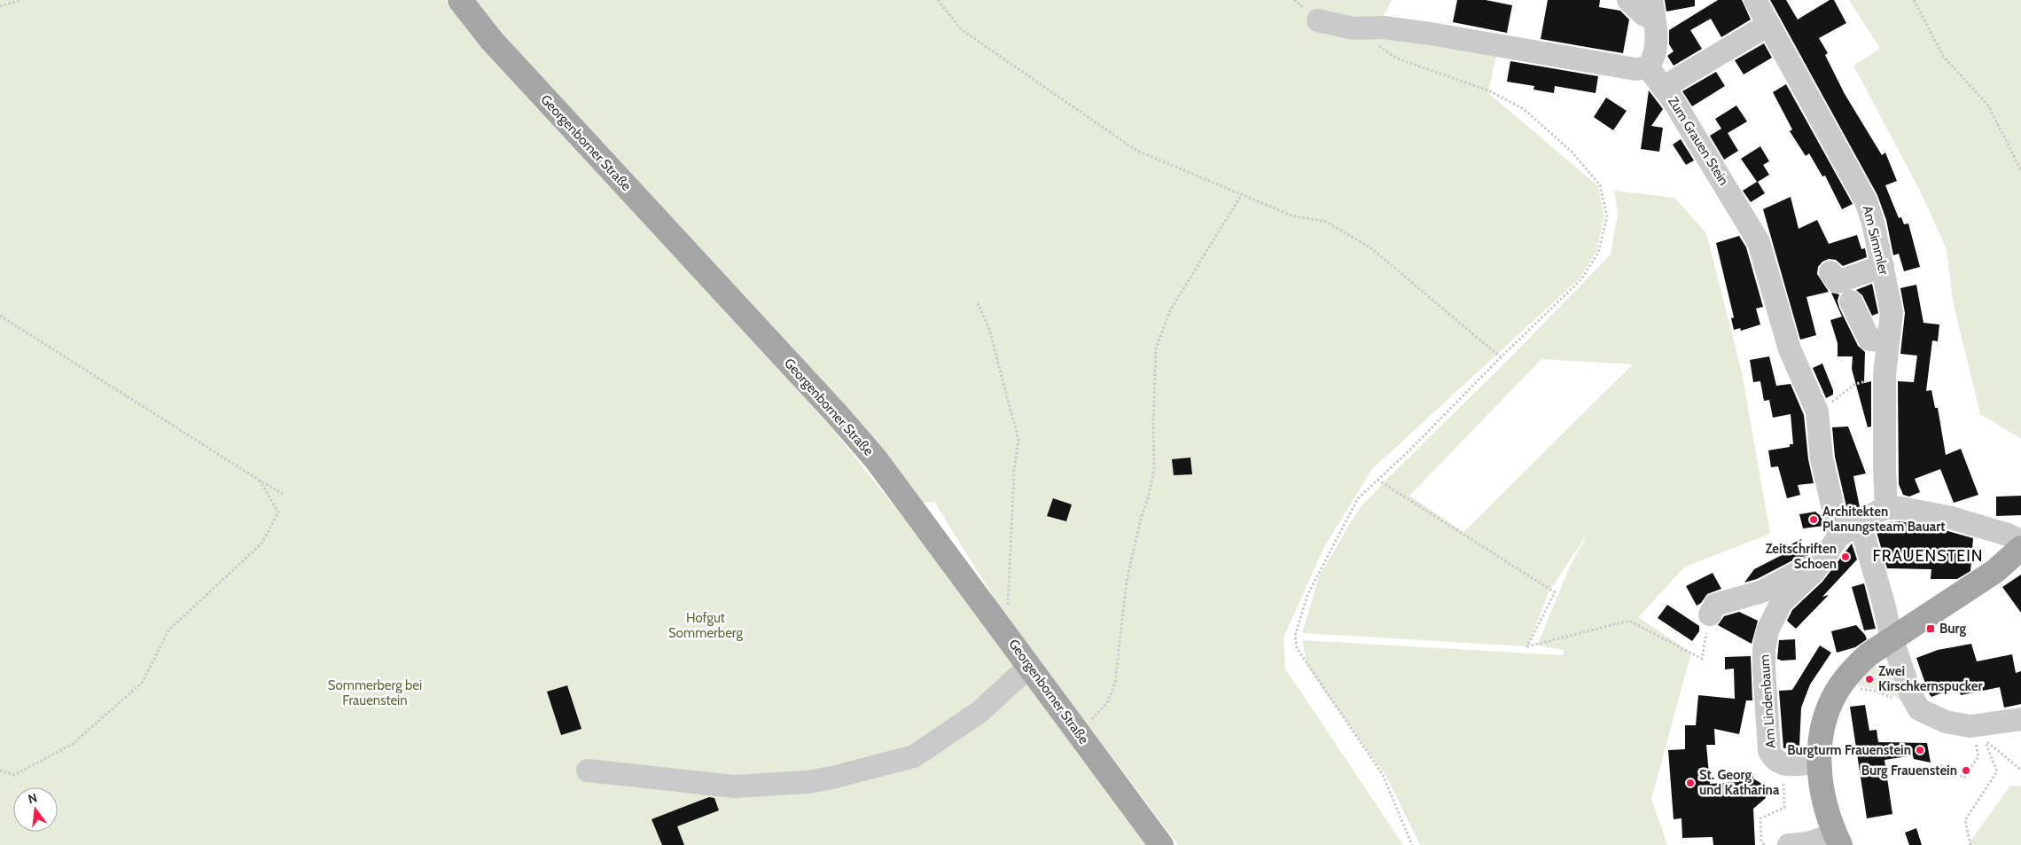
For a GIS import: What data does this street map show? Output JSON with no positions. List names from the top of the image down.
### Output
{
  "streets": {
    "main road": ["Georgenborner Straße"],
    "street": ["Zum Grauen Stein", "Am Simmler", "Am Lindenbaum"]
  },
  "crossings": [
    ["Zum Grauen Stein", "Am Lindenbaum"],
    ["Am Simmler", "Am Lindenbaum"]
  ],
  "districts": ["FRAUENSTEIN"],
  "parks": ["Hofgut Sommerberg", "Sommerberg bei Frauenstein"],
  "places": {
    "other": [
      "Architekten Planungsteam Bauart",
      "Zeitschriften Schoen",
      "Zwei Kirschkernspucker",
      "Burgturm Frauenstein",
      "Burg Frauenstein",
      "St. Georg und Katharina"
    ],
    "transit": ["Burg"]
  },
  "north": "top"
}
